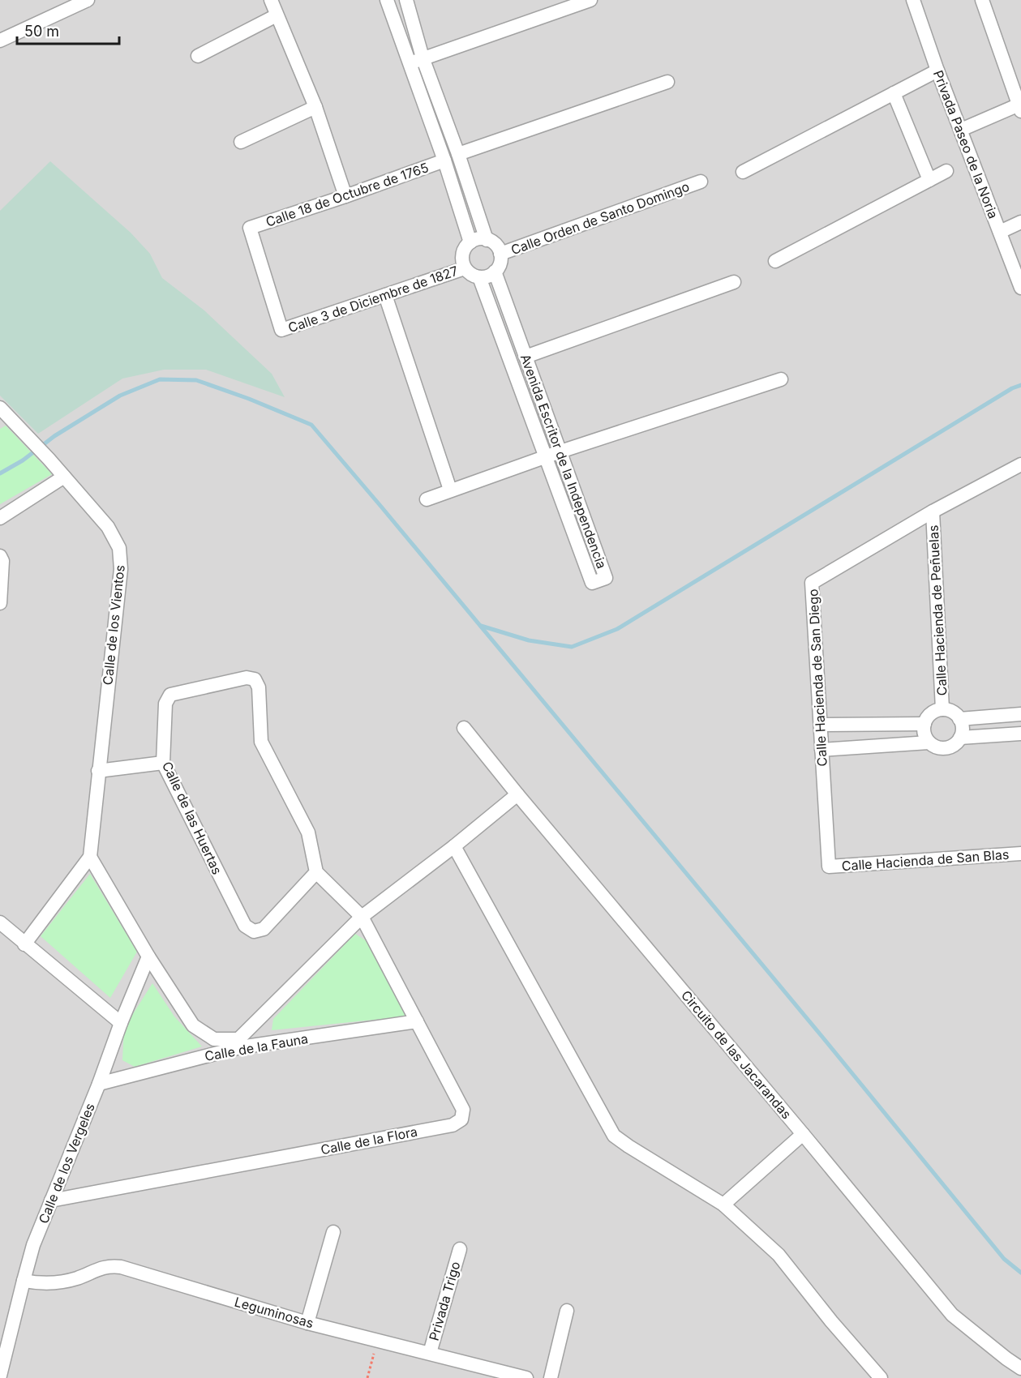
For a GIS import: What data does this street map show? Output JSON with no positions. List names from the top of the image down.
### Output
{
  "streets": {
    "street": [
      "Privada Paseo de la Noria",
      "Calle 18 de Octubre de 1765",
      "Calle Orden de Santo Domingo",
      "Calle 3 de Diciembre de 1827",
      "Avenida Escritor de la Independencia",
      "Calle Hacienda de Peñuelas",
      "Calle de los Vientos",
      "Calle Hacienda de San Diego",
      "Calle de las Huertas",
      "Calle Hacienda de San Blas",
      "Calle de la Fauna",
      "Circuito de las Jacarandas",
      "Calle de la Flora",
      "Calle de los Vergeles",
      "Privada Trigo",
      "Leguminosas"
    ]
  },
  "crossings": [
    ["Calle 18 de Octubre de 1765", "Calle 3 de Diciembre de 1827"],
    ["Calle Orden de Santo Domingo", "Calle 3 de Diciembre de 1827"],
    ["Calle Orden de Santo Domingo", "Avenida Escritor de la Independencia"],
    ["Calle 3 de Diciembre de 1827", "Avenida Escritor de la Independencia"],
    ["Calle Hacienda de Peñuelas", "Calle Hacienda de San Diego"],
    ["Calle Hacienda de San Diego", "Calle Hacienda de San Blas"],
    ["Calle de la Fauna", "Calle de la Flora"],
    ["Calle de la Fauna", "Calle de los Vergeles"],
    ["Calle de la Flora", "Calle de los Vergeles"],
    ["Calle de los Vergeles", "Leguminosas"],
    ["Privada Trigo", "Leguminosas"]
  ],
  "scale_bar": "50 m"
}
